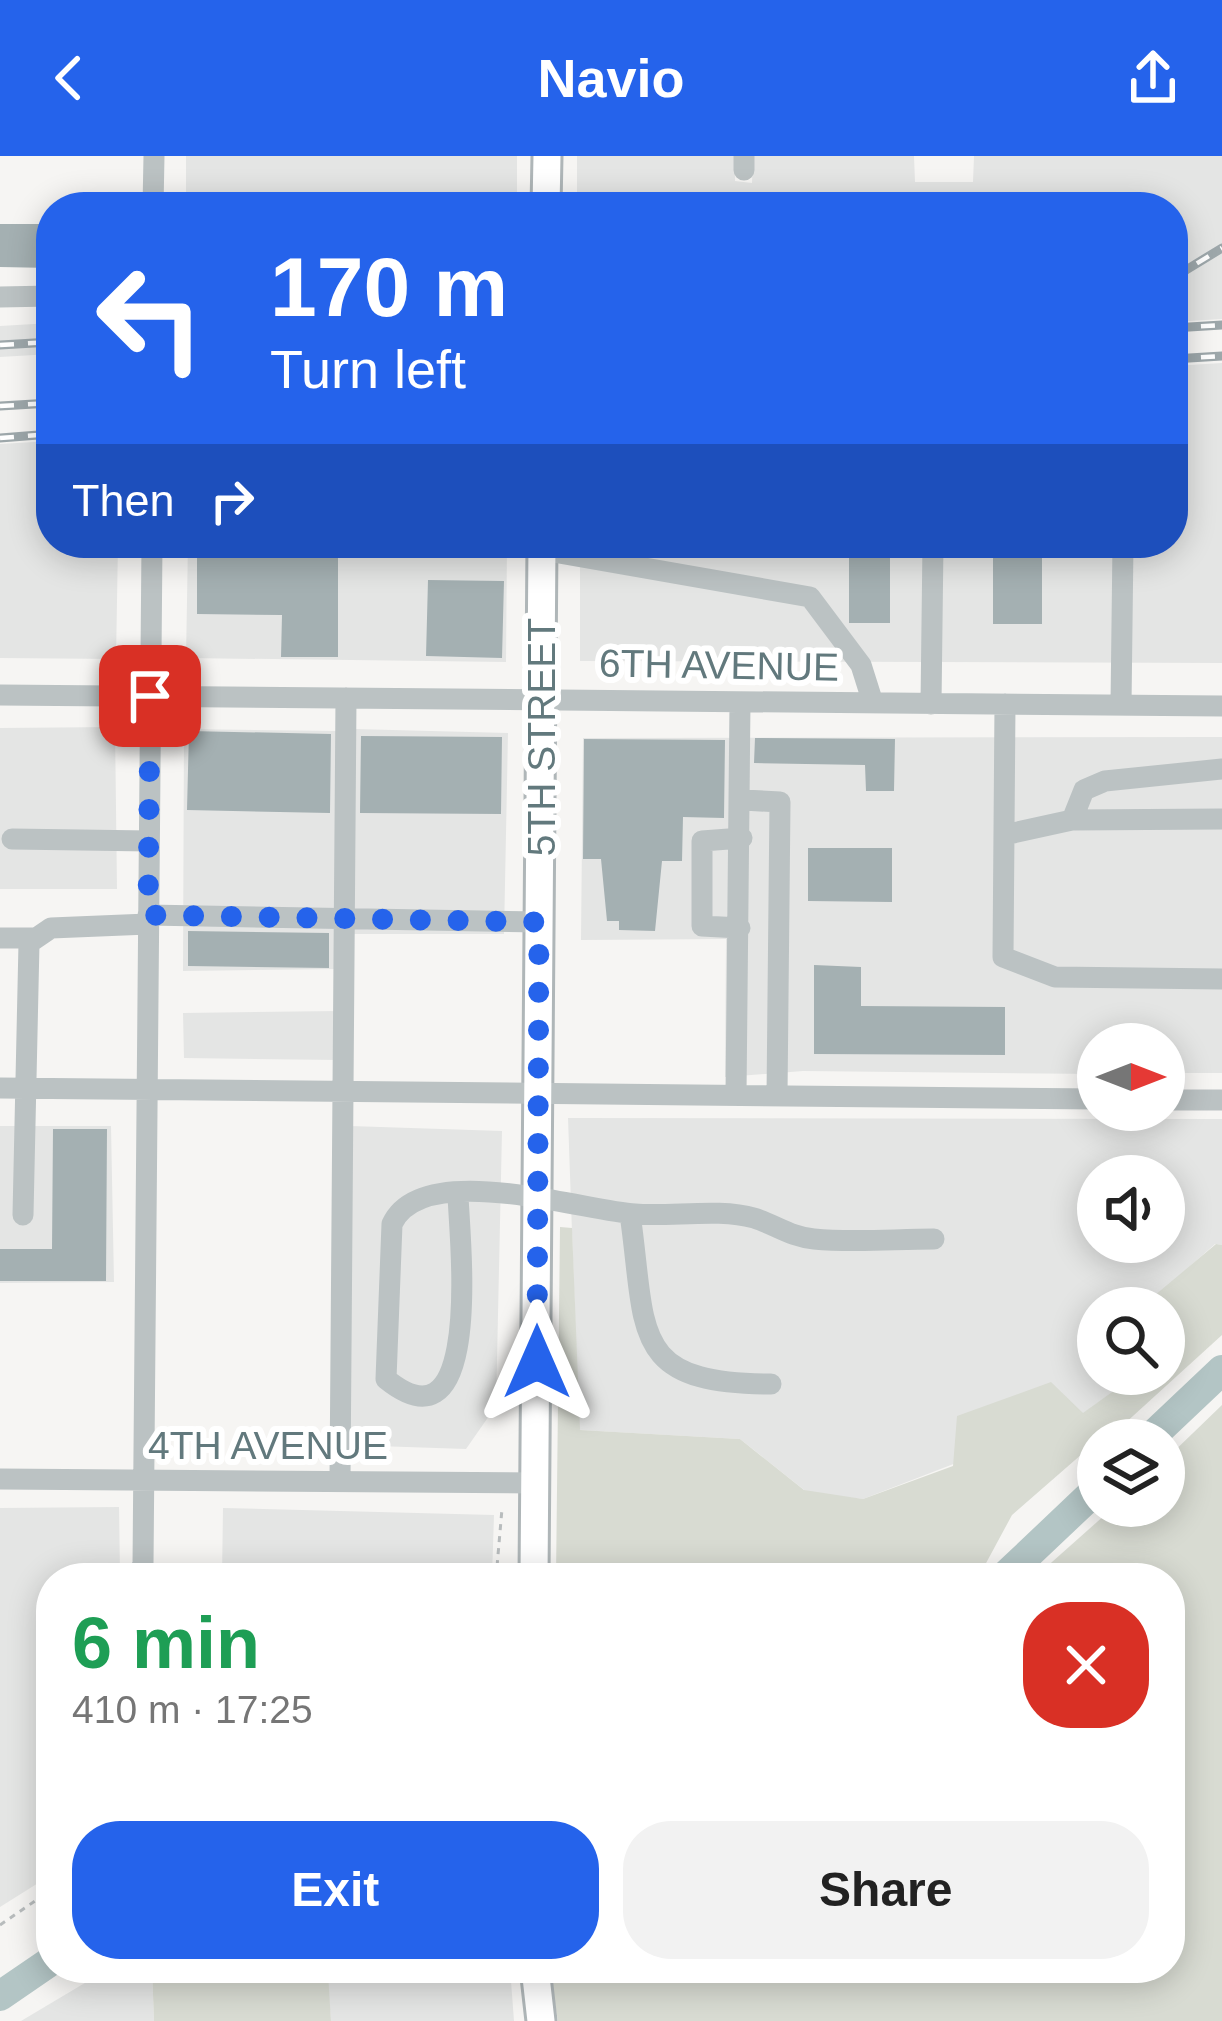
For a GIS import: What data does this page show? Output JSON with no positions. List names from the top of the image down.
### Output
{
  "streets": {
    "main road": ["5TH STREET"],
    "street": ["6TH AVENUE", "4TH AVENUE"]
  },
  "crossings": [
    ["6TH AVENUE", "5TH STREET"],
    ["5TH STREET", "4TH AVENUE"]
  ],
  "north": "right",
  "page": {
    "header": "Navio",
    "turn": ["170 m", "Turn left"],
    "then": "Then",
    "heading": ["6 min", "410 m · 17:25"],
    "buttons": ["Exit", "Share"]
  }
}
